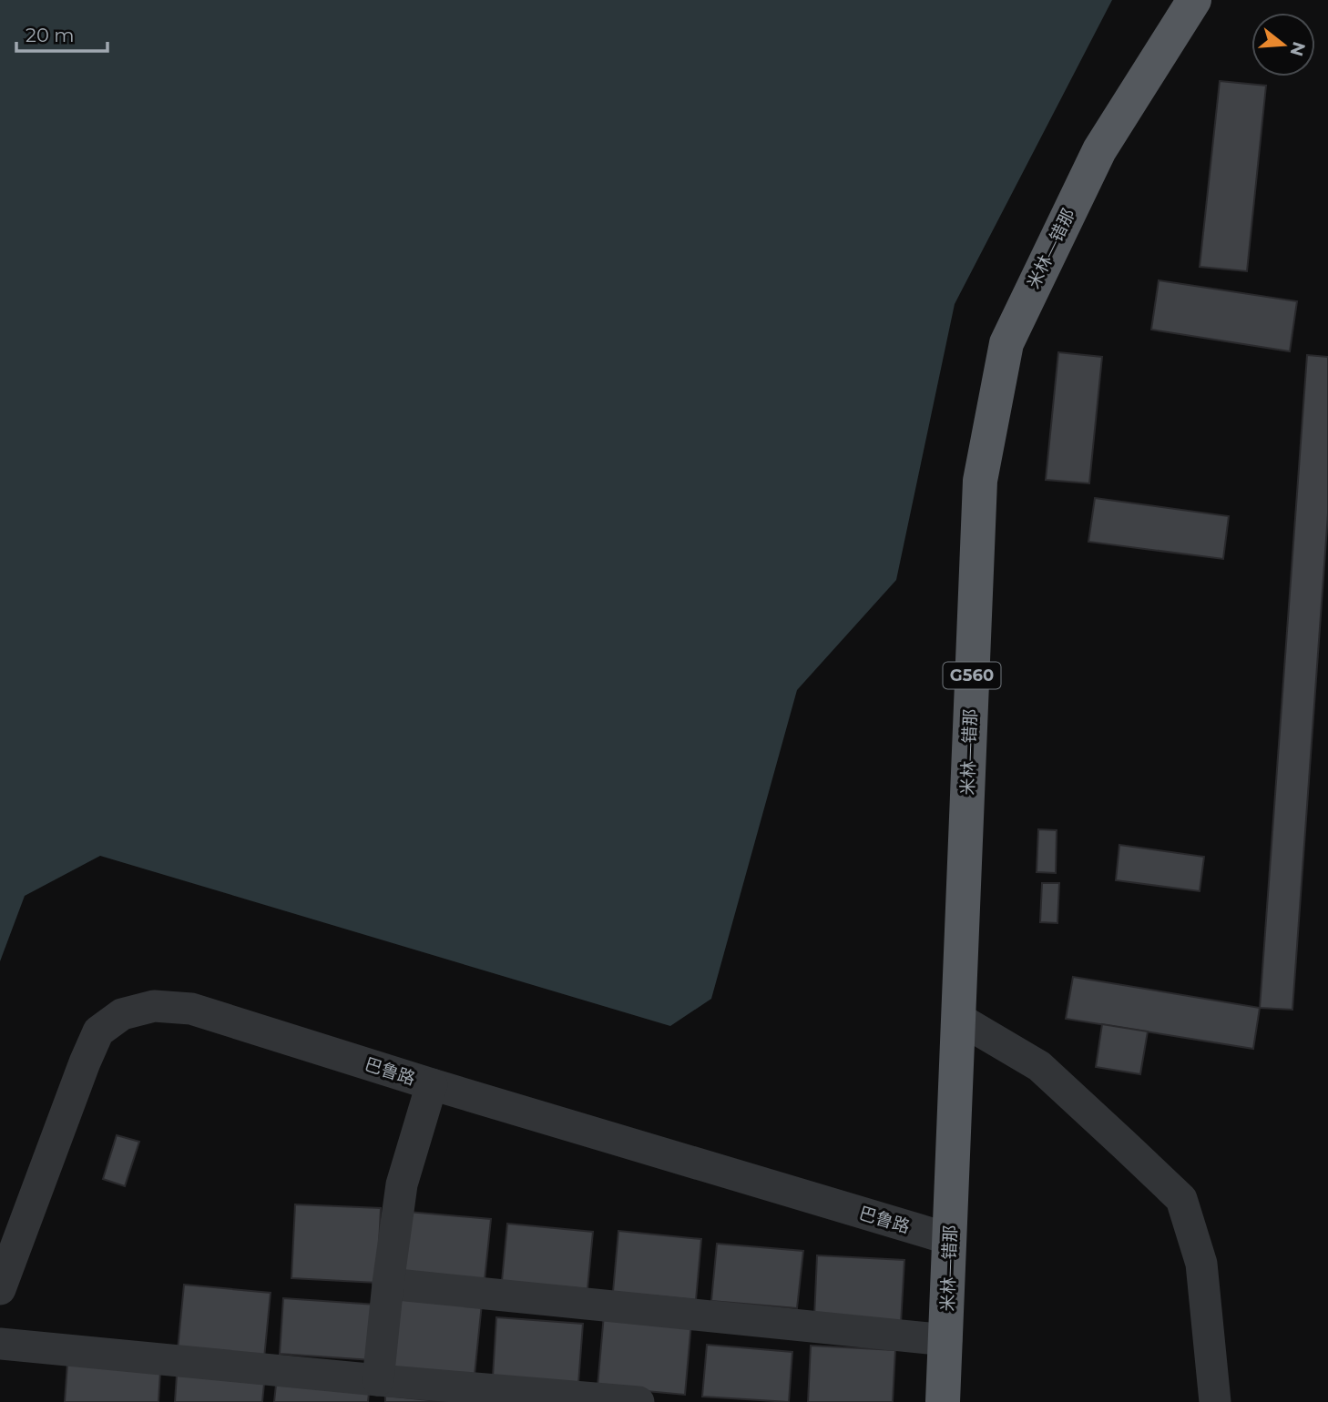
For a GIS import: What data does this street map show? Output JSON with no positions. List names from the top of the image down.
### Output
{
  "streets": {
    "highway": ["米林—错那", "G560"],
    "street": ["巴鲁路"]
  },
  "crossings": [
    ["米林—错那", "巴鲁路"]
  ],
  "scale_bar": "20 m",
  "north": "right"
}
